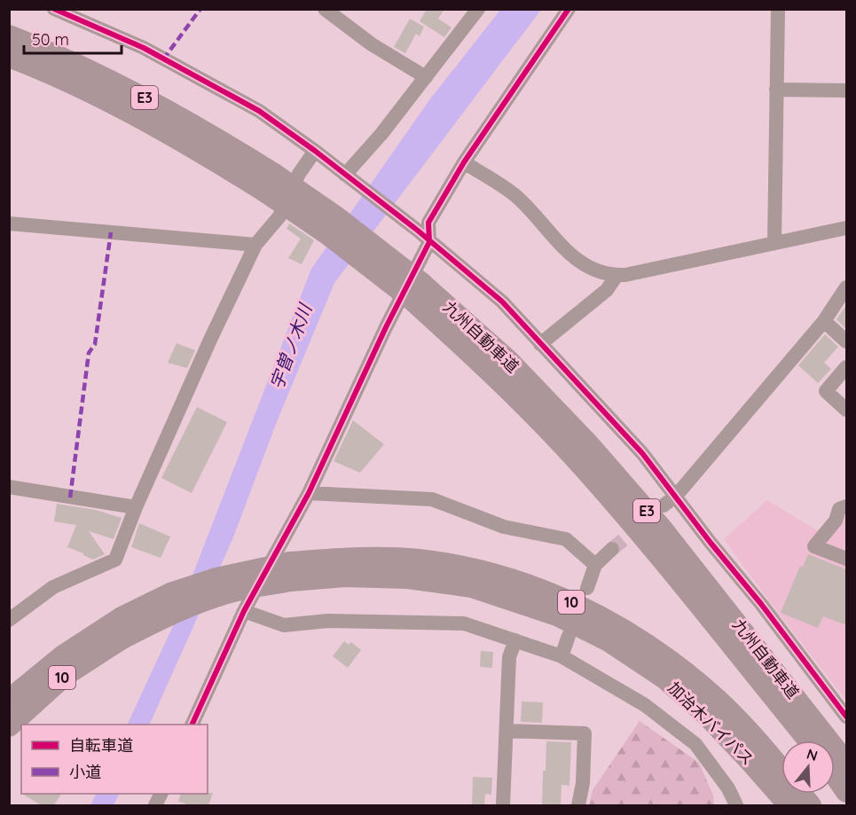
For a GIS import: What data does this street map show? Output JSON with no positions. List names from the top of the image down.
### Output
{
  "streets": {
    "highway": [
      "E3",
      "九州自動車道",
      "10",
      "加治木バイパス"
    ]
  },
  "water": ["宇曽ノ木川"],
  "legend": ["自転車道", "小道"],
  "scale_bar": "50 m",
  "north": "top"
}
